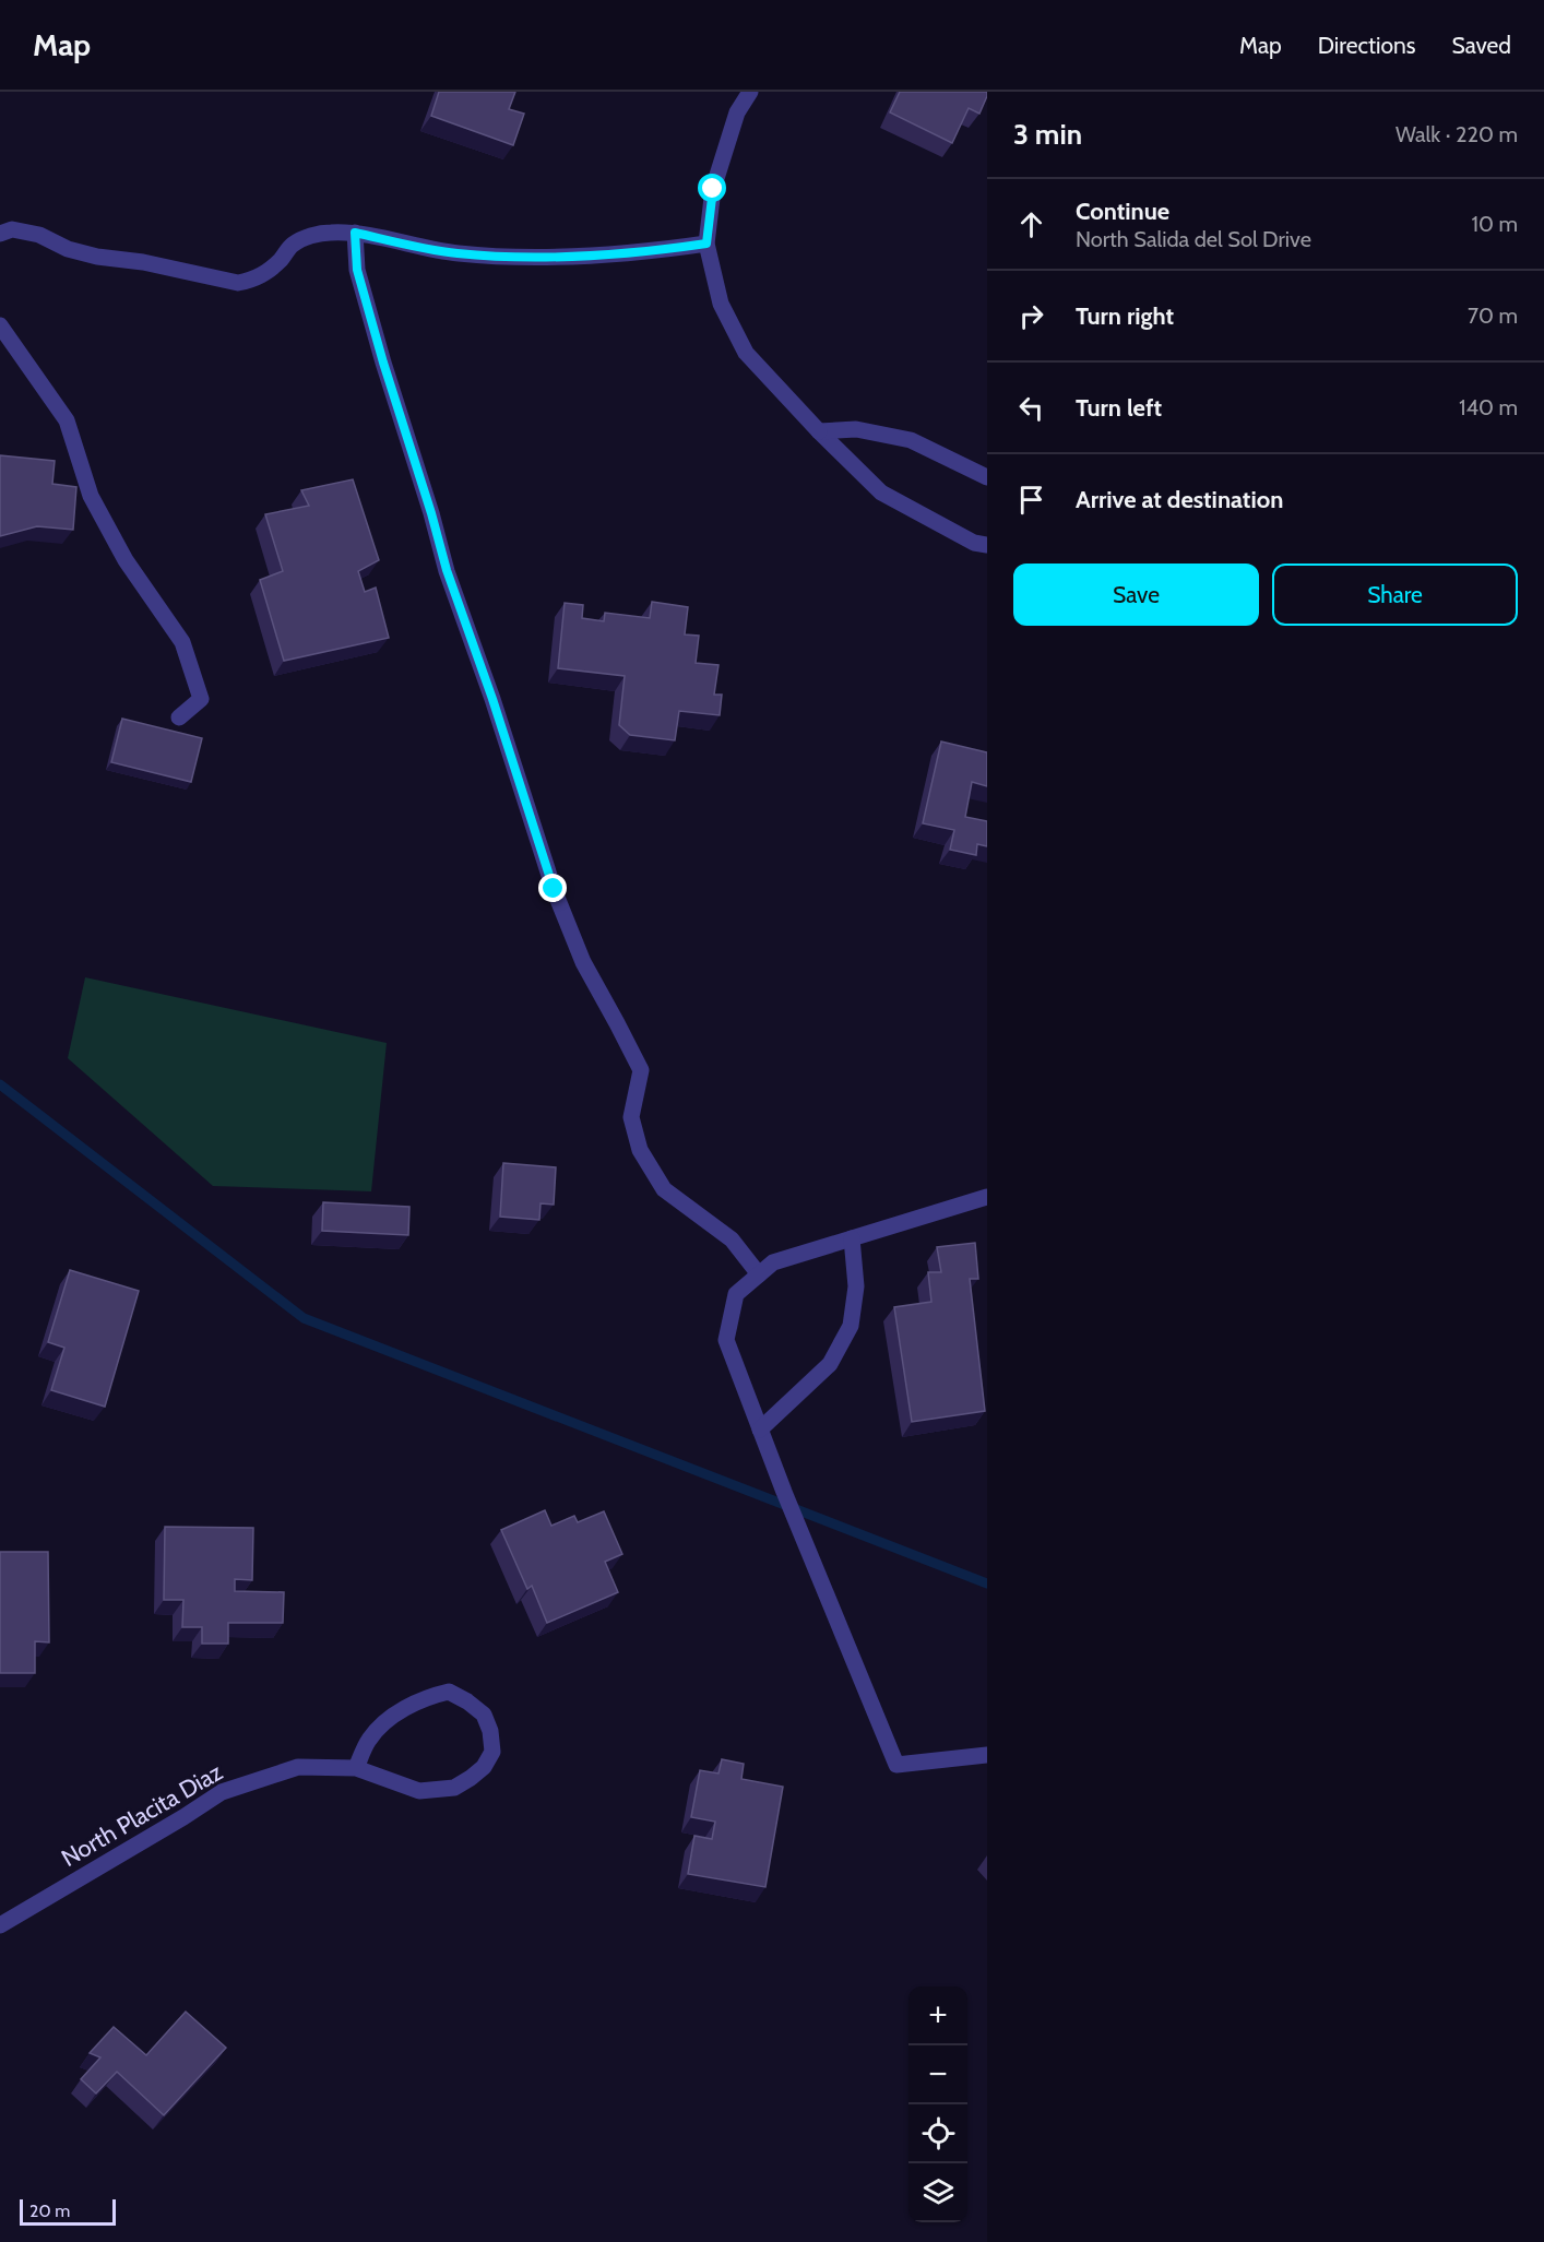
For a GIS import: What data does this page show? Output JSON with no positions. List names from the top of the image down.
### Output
{
  "streets": {
    "street": ["North Placita Diaz"]
  },
  "scale_bar": "20 m",
  "page": {
    "header": "Map",
    "nav": ["Map", "Directions", "Saved"],
    "heading": ["3 min", "Walk · 220 m"],
    "list": [
      ["Continue", "North Salida del Sol Drive", "10 m"],
      ["Turn right", "70 m"],
      ["Turn left", "140 m"],
      "Arrive at destination"
    ],
    "buttons": ["Save", "Share"],
    "map_buttons": ["+", "−"],
    "scale": "20 m"
  }
}
